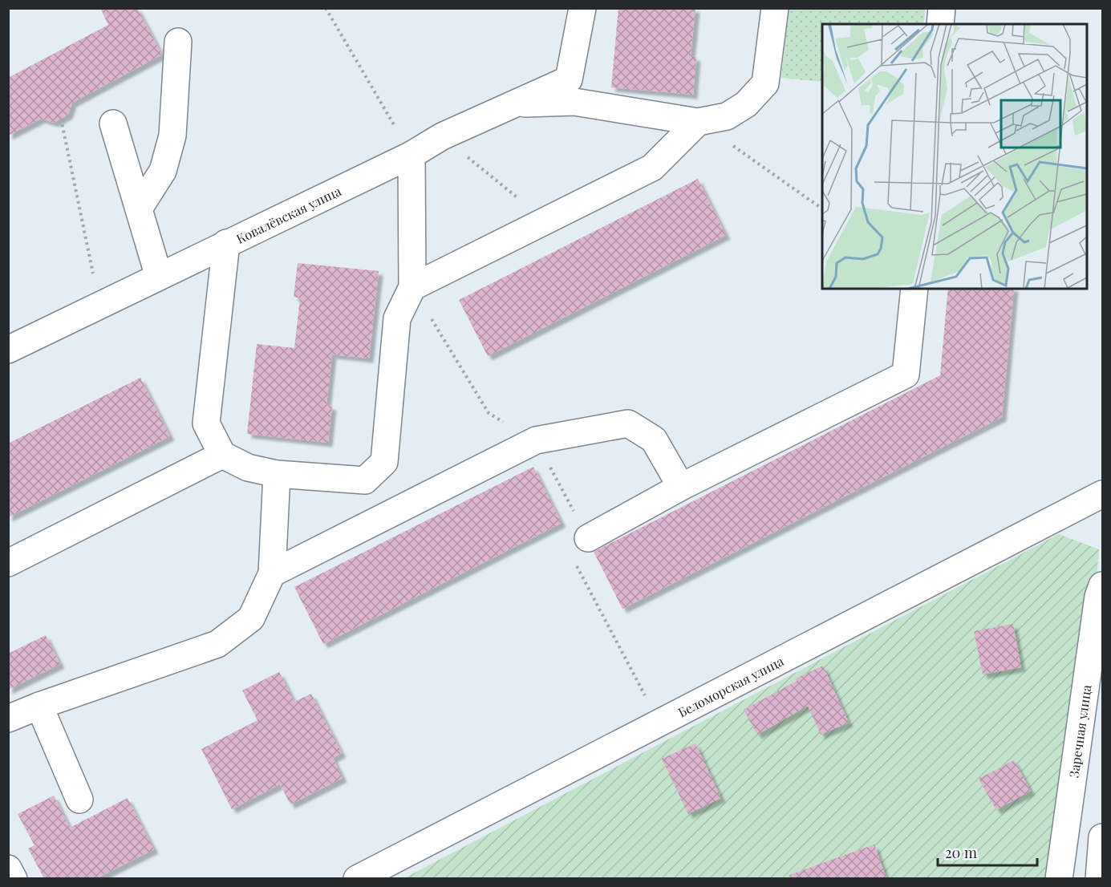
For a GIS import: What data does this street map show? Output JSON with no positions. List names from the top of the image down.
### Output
{
  "streets": {
    "street": ["Ковалёвская улица", "Беломорская улица", "Заречная улица"]
  },
  "scale_bar": "20 m"
}
